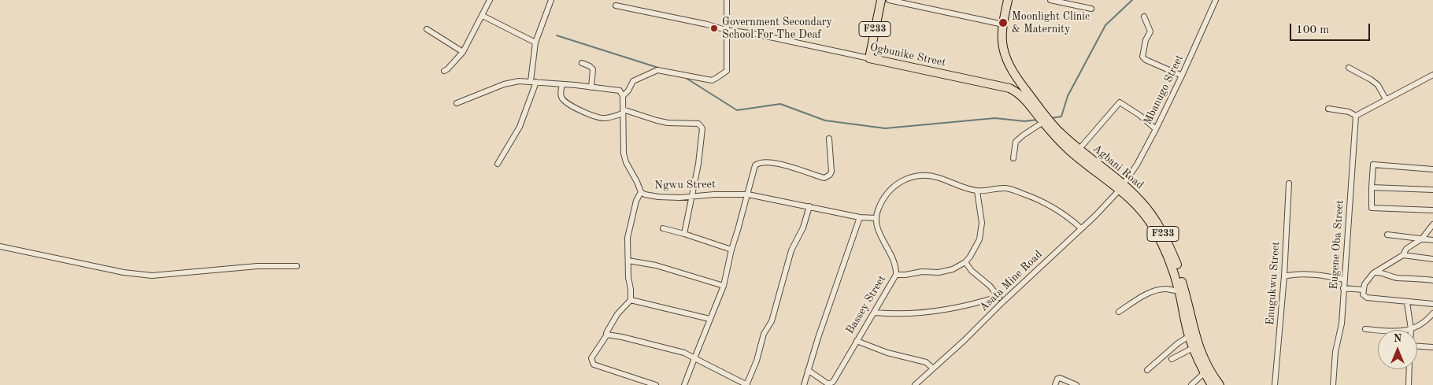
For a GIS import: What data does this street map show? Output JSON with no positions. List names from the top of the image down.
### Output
{
  "streets": {
    "main road": ["F233", "Ogbunike Street", "Agbani Road"],
    "street": [
      "Mbanugo Street",
      "Ngwu Street",
      "Eugene Oba Street",
      "Asata Mine Road",
      "Enugukwu Street",
      "Bassey Street"
    ]
  },
  "crossings": [
    ["F233", "Ogbunike Street"],
    ["Ogbunike Street", "Agbani Road"],
    ["Mbanugo Street", "Agbani Road"],
    ["Mbanugo Street", "Asata Mine Road"],
    ["Agbani Road", "Asata Mine Road"],
    ["Ngwu Street", "Bassey Street"]
  ],
  "places": ["Moonlight Clinic & Maternity", "Government Secondary School For The Deaf"],
  "scale_bar": "100 m",
  "north": "top"
}
